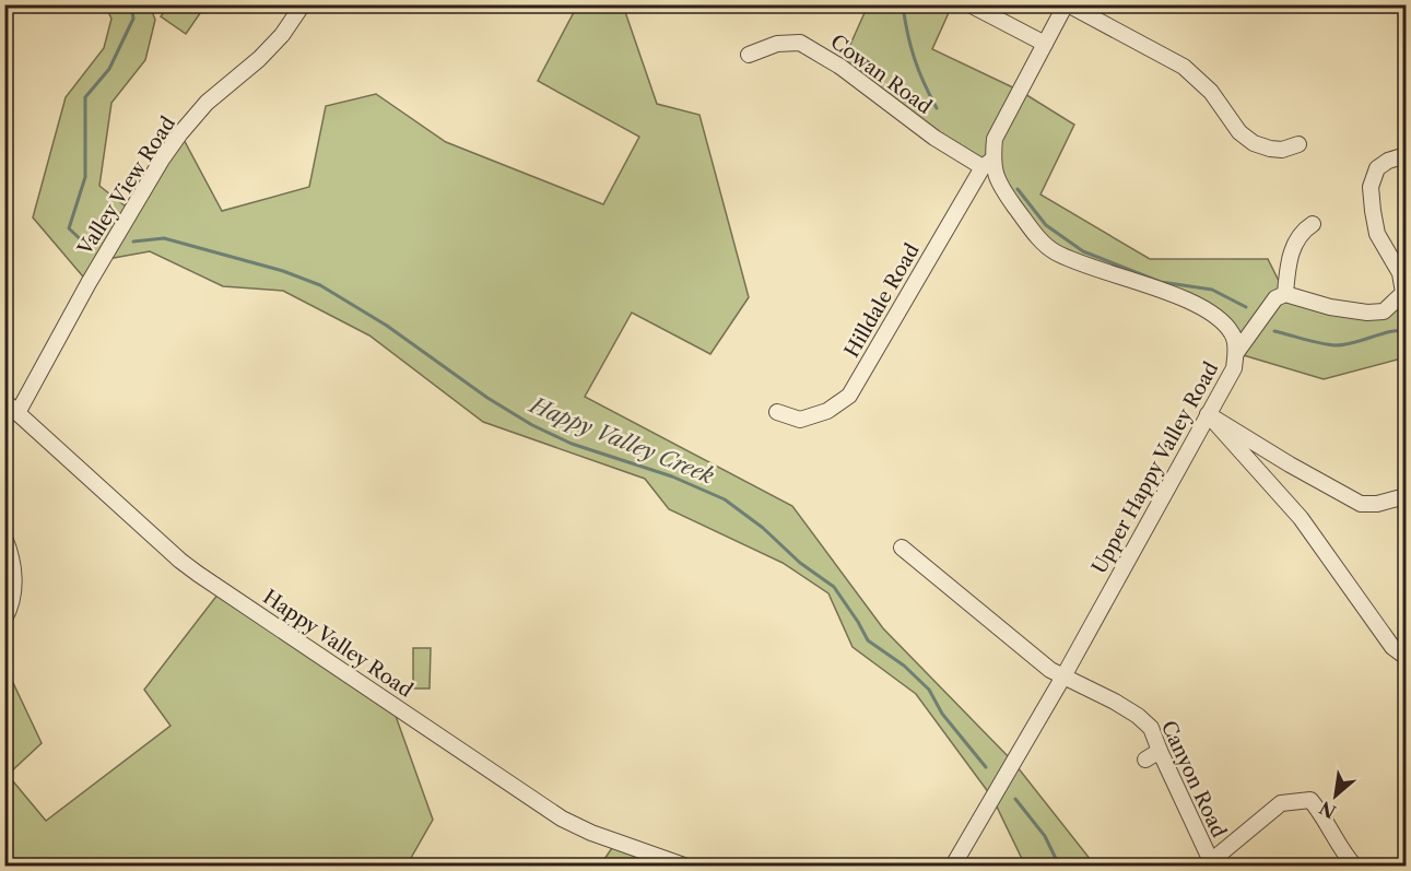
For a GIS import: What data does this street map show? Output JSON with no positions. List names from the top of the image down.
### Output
{
  "streets": {
    "street": [
      "Cowan Road",
      "Valley View Road",
      "Hilldale Road",
      "Upper Happy Valley Road",
      "Happy Valley Road",
      "Canyon Road"
    ]
  },
  "crossings": [
    ["Cowan Road", "Hilldale Road"],
    ["Cowan Road", "Upper Happy Valley Road"],
    ["Valley View Road", "Happy Valley Road"],
    ["Hilldale Road", "Upper Happy Valley Road"],
    ["Upper Happy Valley Road", "Canyon Road"]
  ],
  "water": ["Happy Valley Creek"],
  "north": "bottom left"
}
